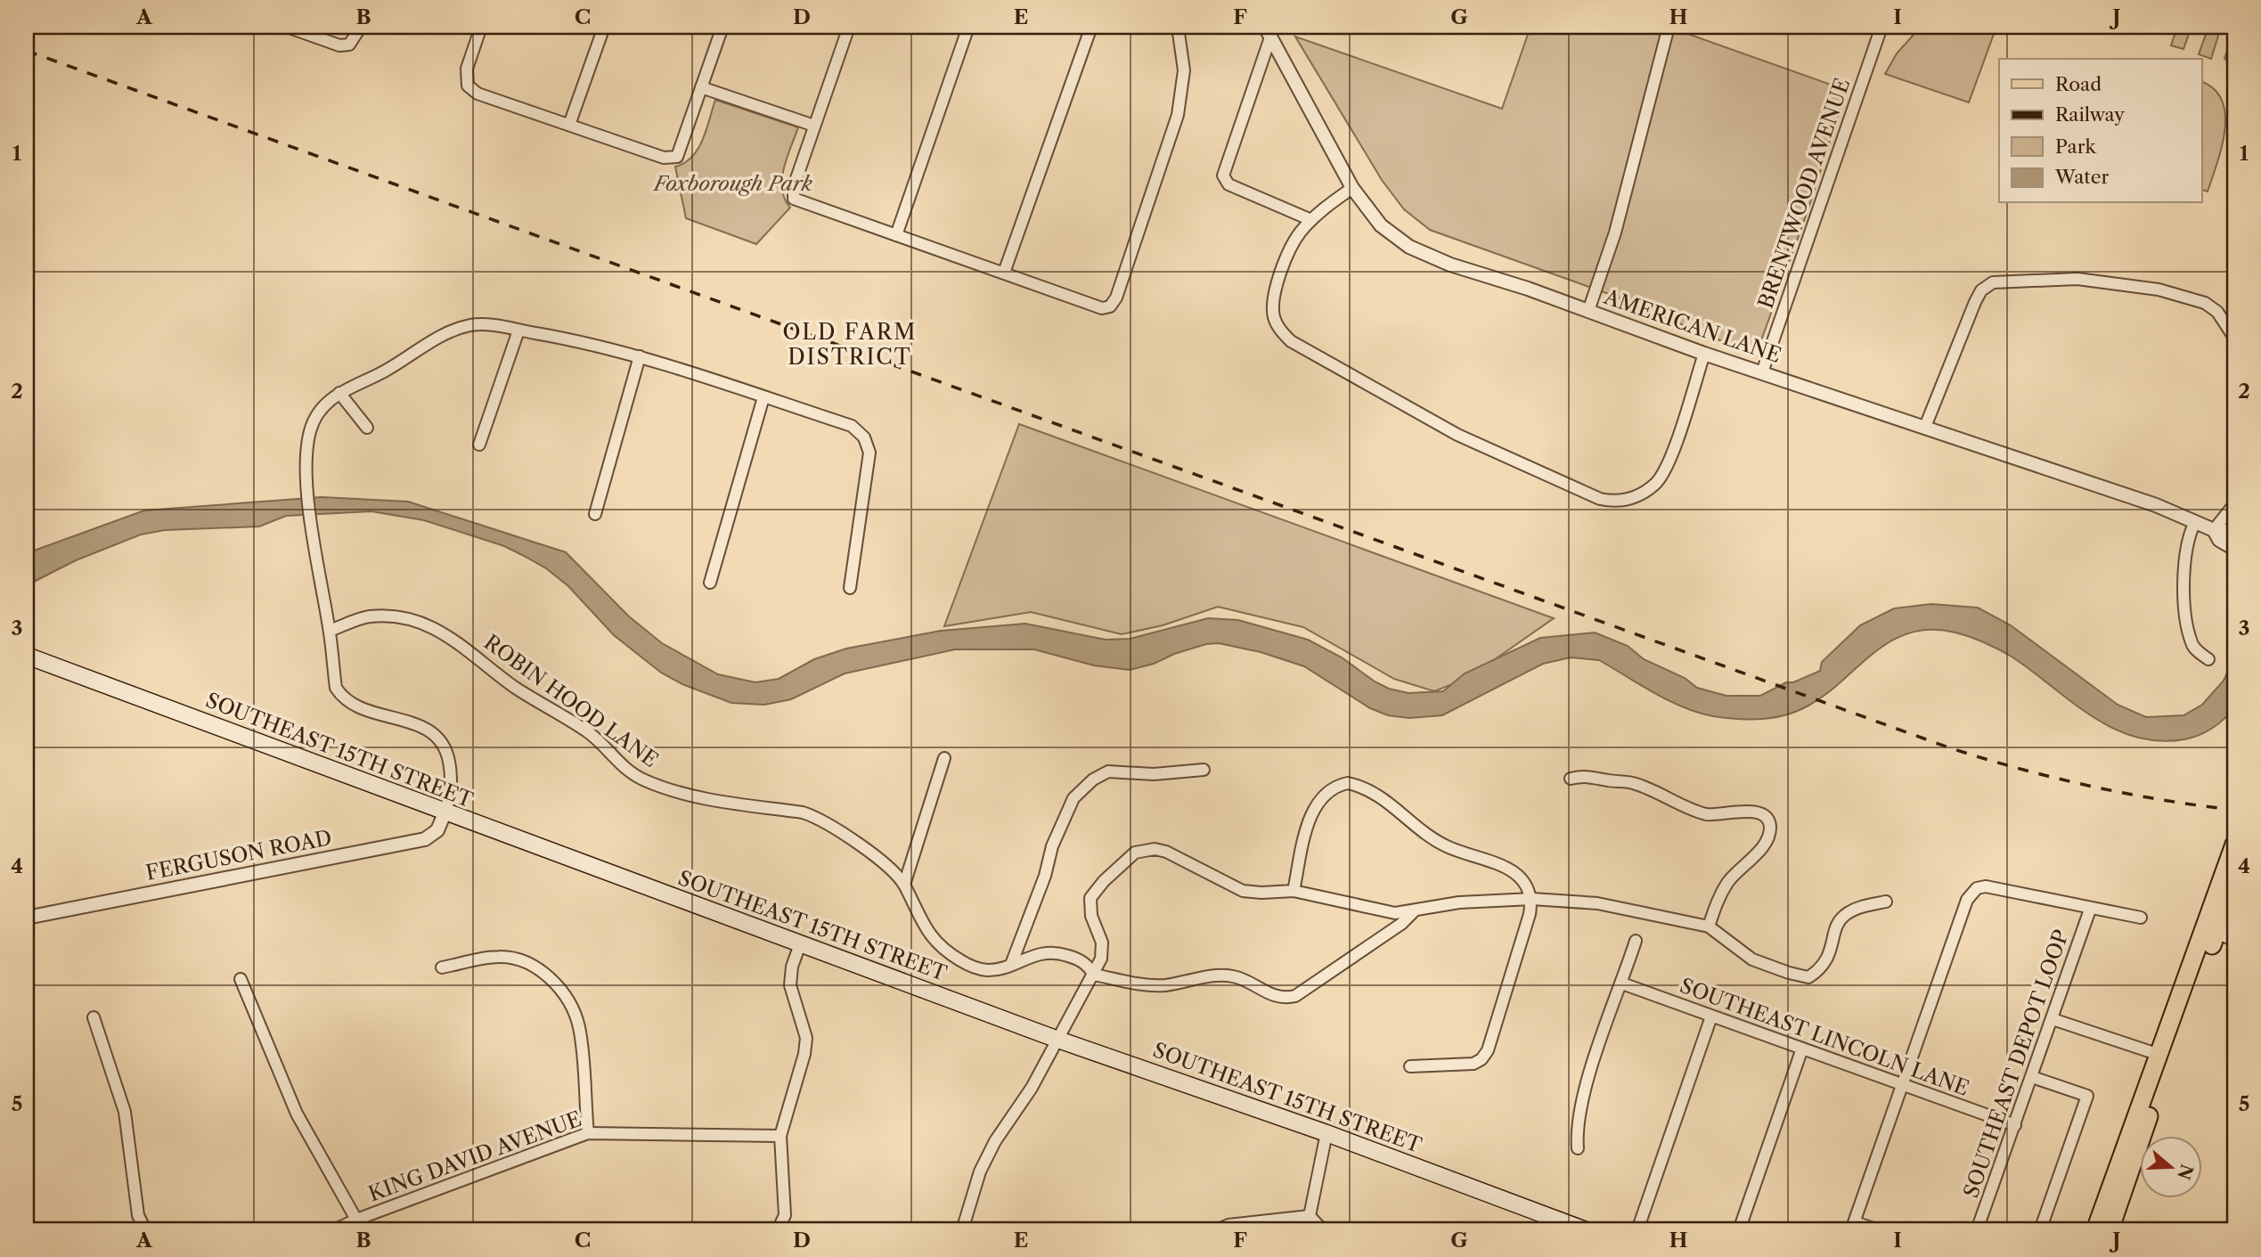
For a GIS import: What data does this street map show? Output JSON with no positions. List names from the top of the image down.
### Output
{
  "streets": {
    "main road": ["SOUTHEAST 15TH STREET"],
    "street": [
      "BRENTWOOD AVENUE",
      "AMERICAN LANE",
      "ROBIN HOOD LANE",
      "FERGUSON ROAD",
      "SOUTHEAST LINCOLN LANE",
      "SOUTHEAST DEPOT LOOP",
      "KING DAVID AVENUE"
    ]
  },
  "crossings": [
    ["BRENTWOOD AVENUE", "AMERICAN LANE"],
    ["SOUTHEAST 15TH STREET", "FERGUSON ROAD"],
    ["SOUTHEAST LINCOLN LANE", "SOUTHEAST DEPOT LOOP"]
  ],
  "districts": ["OLD FARM DISTRICT"],
  "parks": ["Foxborough Park"],
  "legend": [
    "Road",
    "Railway",
    "Park",
    "Water"
  ],
  "north": "right",
  "grid": {
    "columns": [
      "A",
      "B",
      "C",
      "D",
      "E",
      "F",
      "G",
      "H",
      "I",
      "J"
    ],
    "rows": [
      "1",
      "2",
      "3",
      "4",
      "5"
    ]
  }
}
